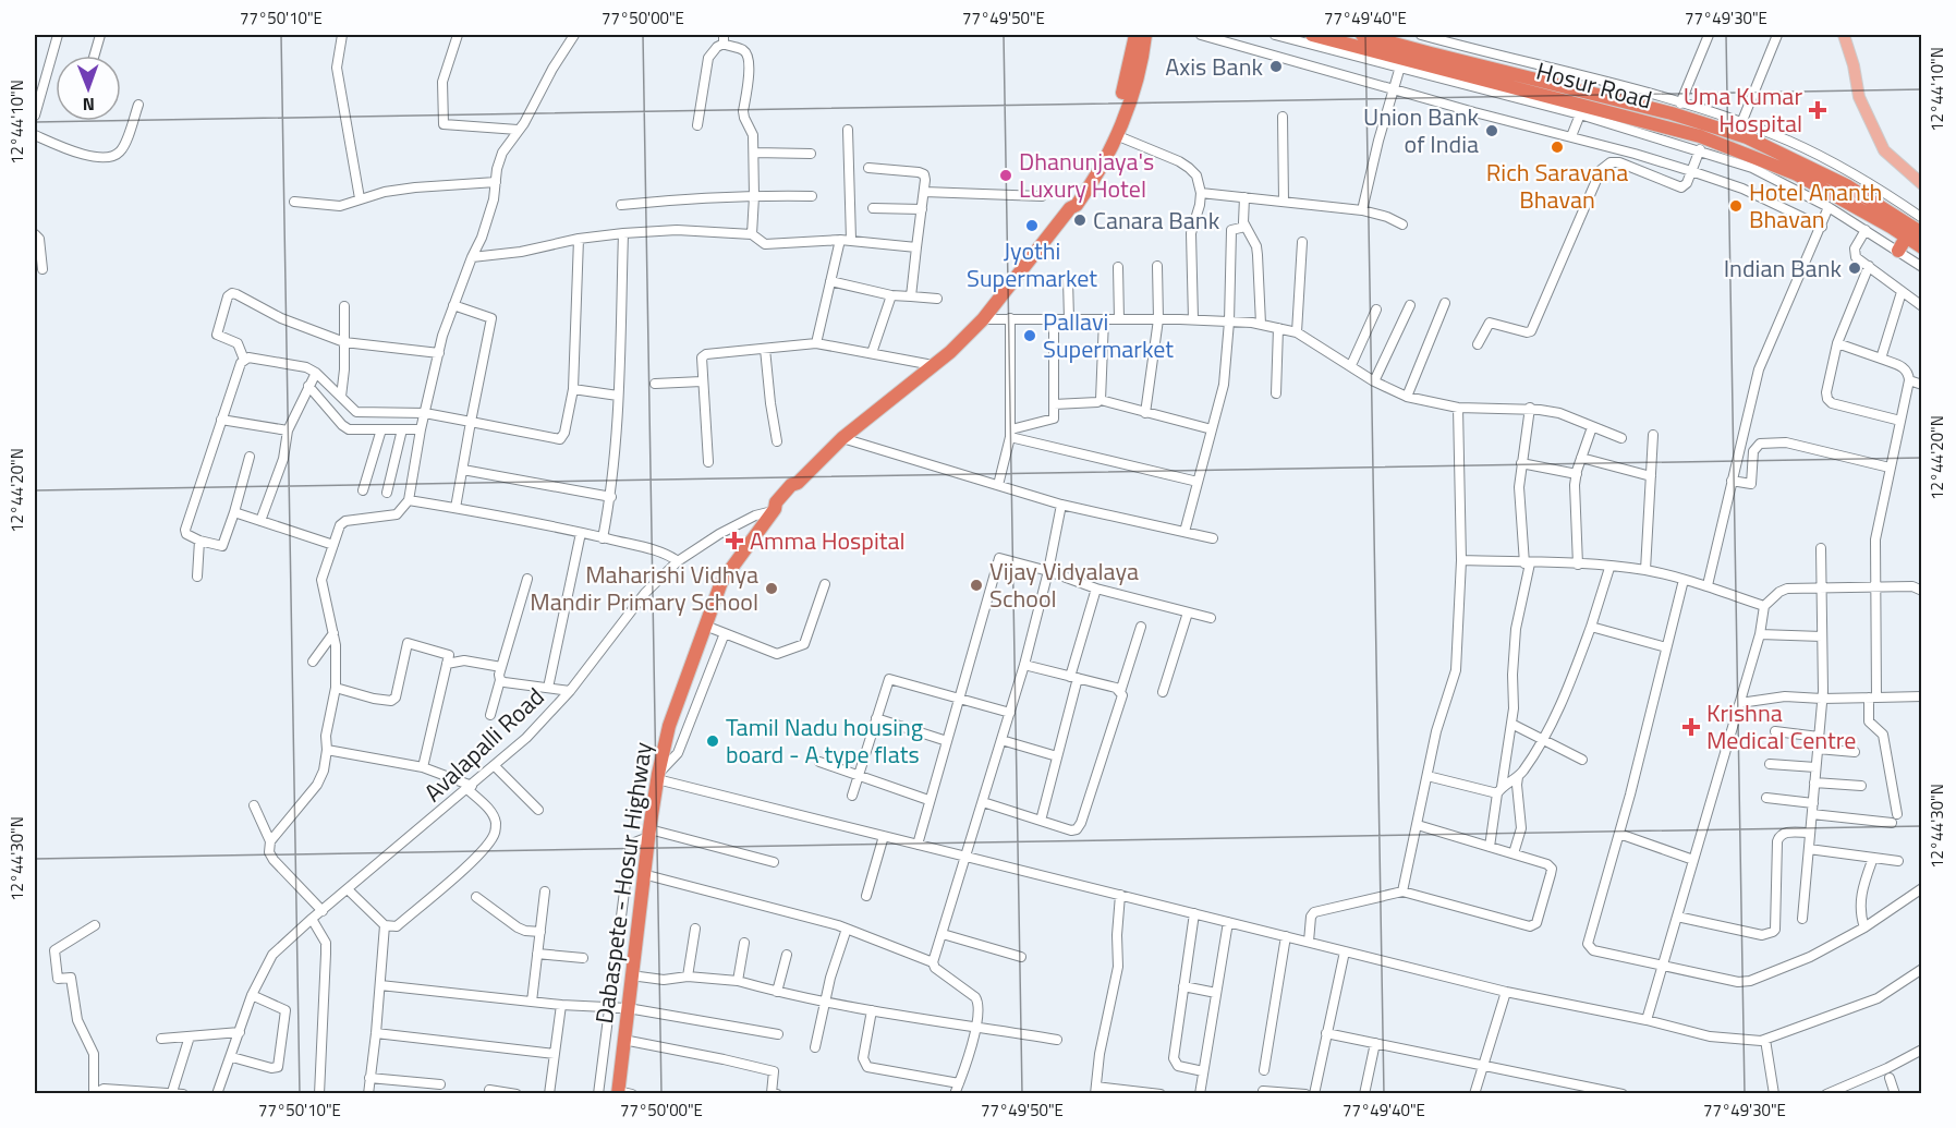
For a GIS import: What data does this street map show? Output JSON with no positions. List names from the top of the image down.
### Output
{
  "streets": {
    "highway": ["Hosur Road", "Dabaspete - Hosur Highway"],
    "street": ["Avalapalli Road"]
  },
  "crossings": [
    ["Avalapalli Road", "Dabaspete - Hosur Highway"]
  ],
  "places": {
    "other": [
      "Axis Bank",
      "Union Bank of India",
      "Rich Saravana Bhavan",
      "Dhanunjaya's Luxury Hotel",
      "Hotel Ananth Bhavan",
      "Canara Bank",
      "Jyothi Supermarket",
      "Indian Bank",
      "Pallavi Supermarket",
      "Vijay Vidyalaya School",
      "Maharishi Vidhya Mandir Primary School",
      "Tamil Nadu housing board - A type flats"
    ],
    "health": ["Uma Kumar Hospital", "Amma Hospital", "Krishna Medical Centre"]
  },
  "north": "bottom",
  "coordinates": [
    "77°50'10\"E",
    "77°50'00\"E",
    "77°49'50\"E",
    "77°49'40\"E",
    "77°49'30\"E",
    "12°44'10\"N",
    "12°44'20\"N",
    "12°44'30\"N"
  ]
}
